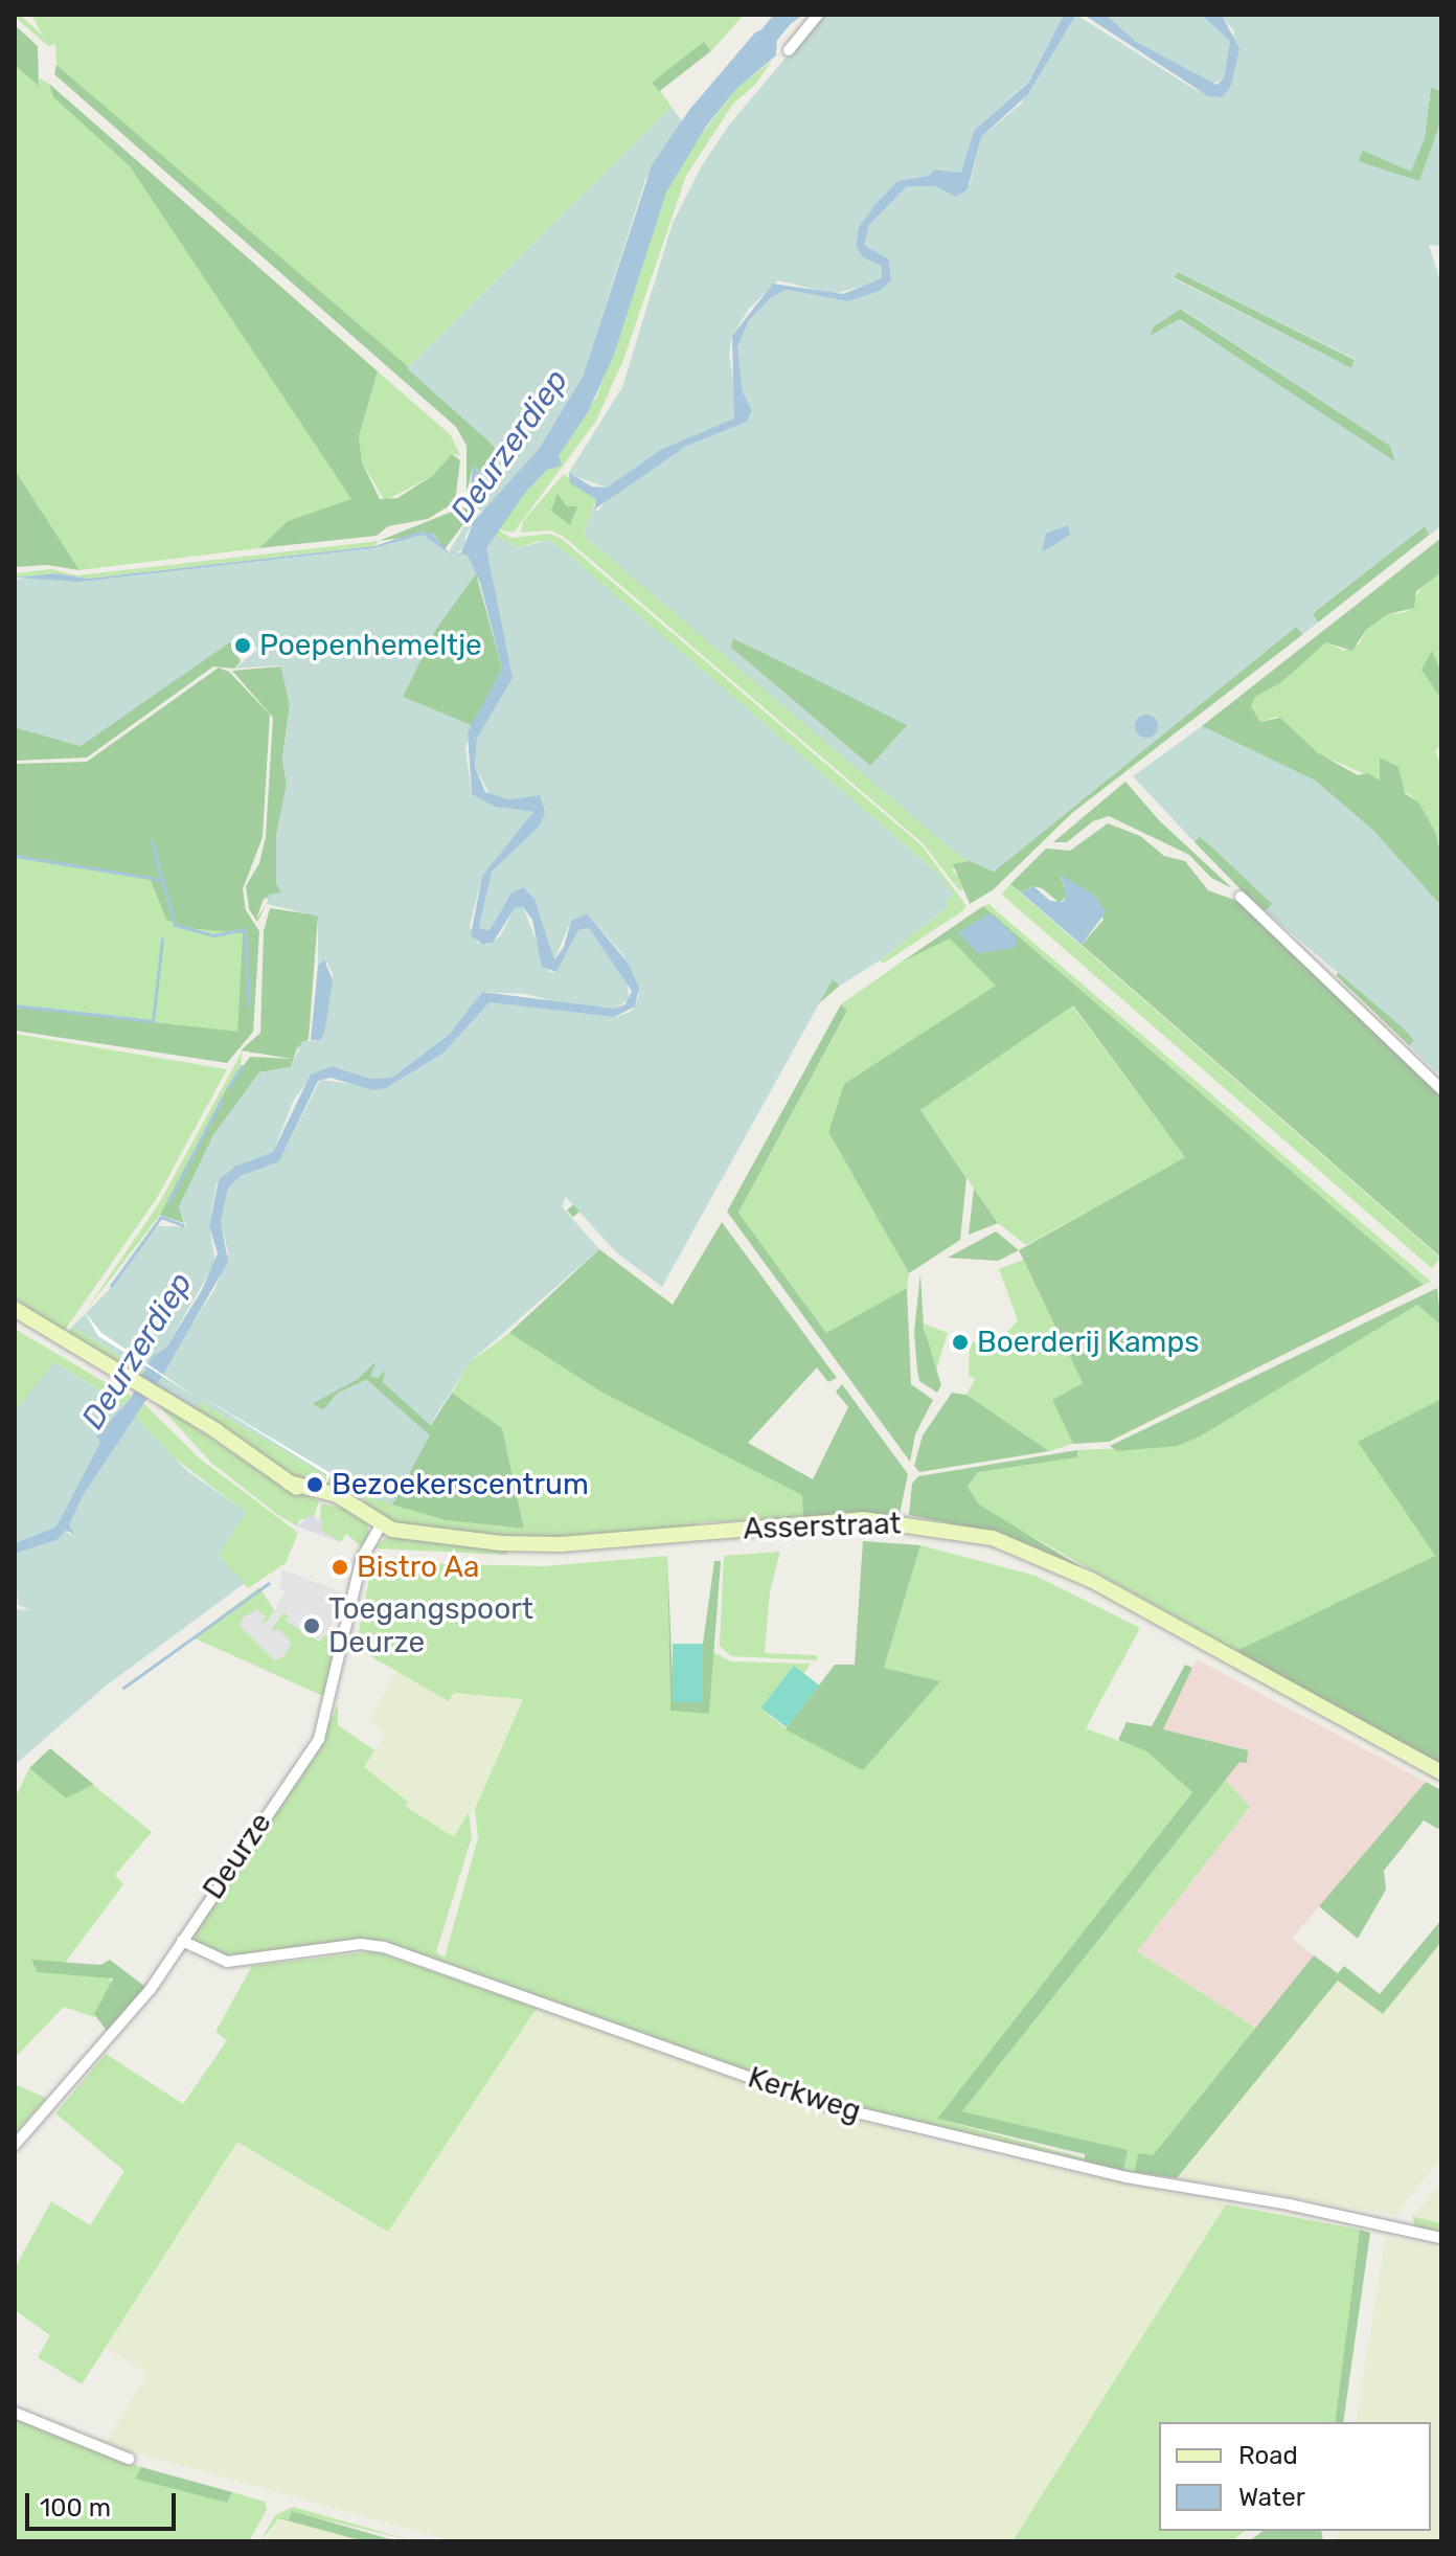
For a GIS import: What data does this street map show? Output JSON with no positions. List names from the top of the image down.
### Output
{
  "streets": {
    "main road": ["Asserstraat"],
    "street": ["Deurze", "Kerkweg"]
  },
  "crossings": [
    ["Asserstraat", "Deurze"],
    ["Deurze", "Kerkweg"]
  ],
  "water": ["Deurzerdiep"],
  "places": [
    "Poepenhemeltje",
    "Boerderij Kamps",
    "Bezoekerscentrum",
    "Bistro Aa",
    "Toegangspoort Deurze"
  ],
  "legend": ["Road", "Water"],
  "scale_bar": "100 m"
}
